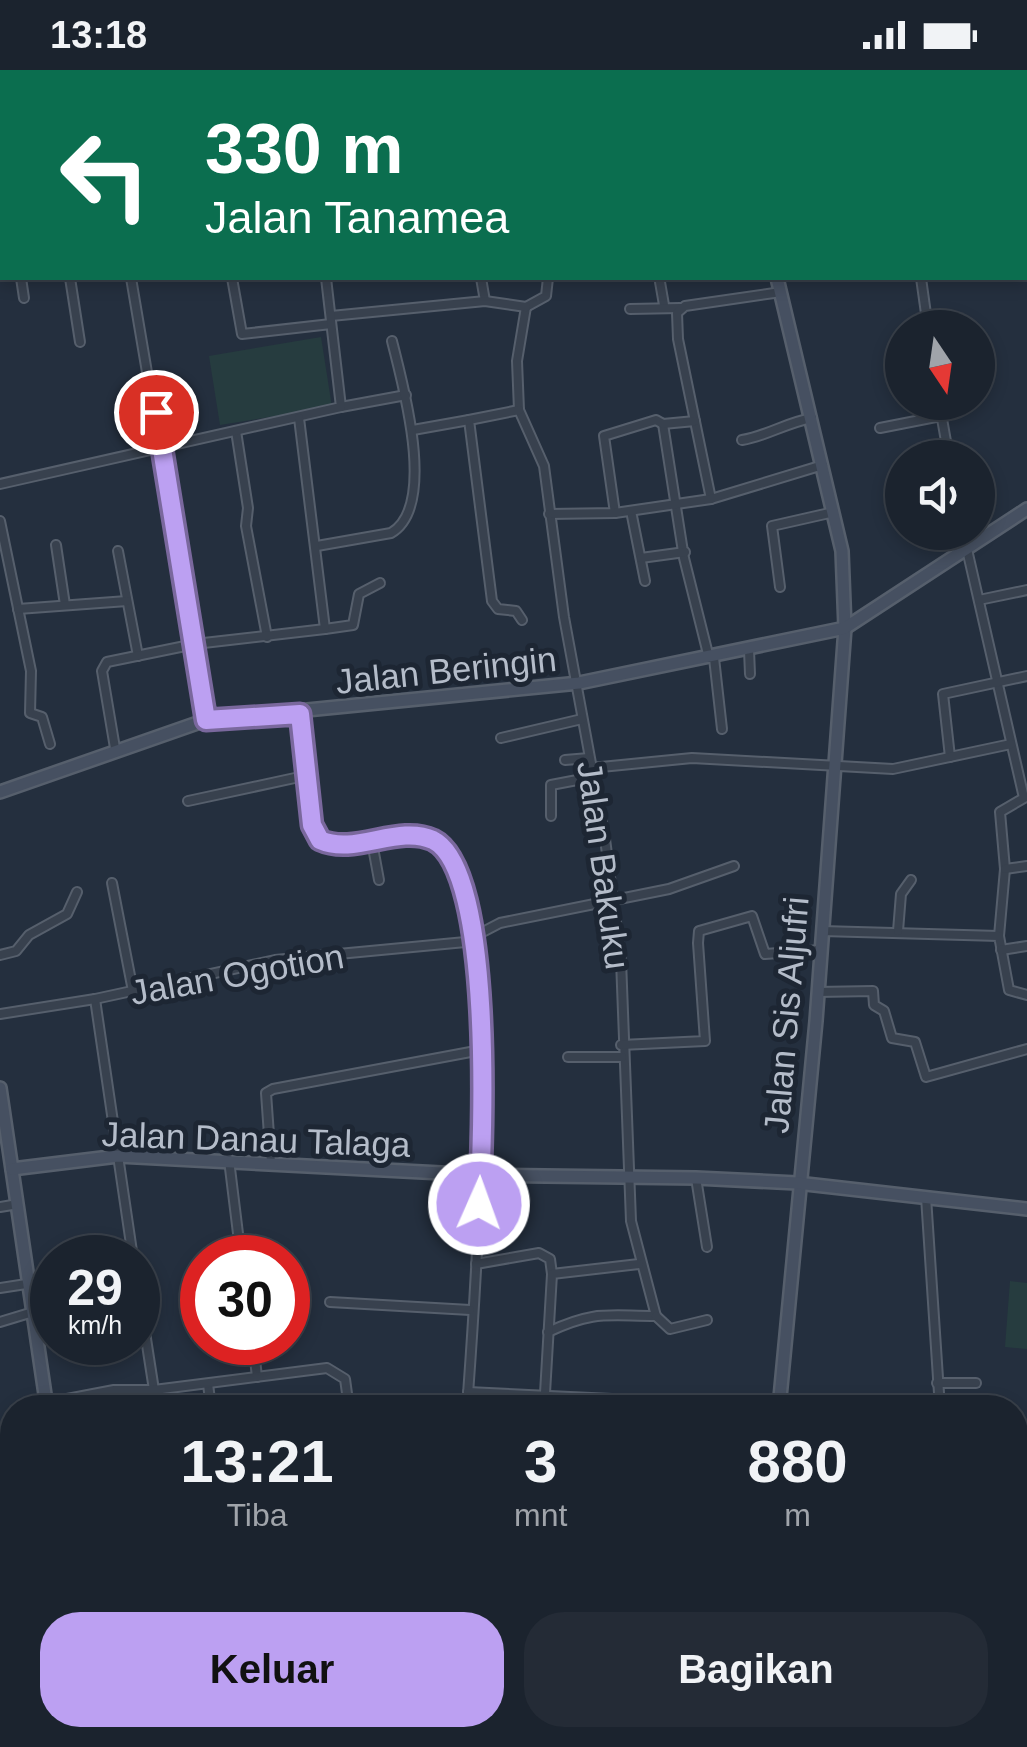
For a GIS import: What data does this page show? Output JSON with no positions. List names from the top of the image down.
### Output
{
  "streets": {
    "street": [
      "Jalan Beringin",
      "Jalan Bakuku",
      "Jalan Ogotion",
      "Jalan Sis Aljufri",
      "Jalan Danau Talaga"
    ]
  },
  "crossings": [
    ["Jalan Beringin", "Jalan Bakuku"],
    ["Jalan Beringin", "Jalan Sis Aljufri"],
    ["Jalan Bakuku", "Jalan Ogotion"],
    ["Jalan Bakuku", "Jalan Danau Talaga"],
    ["Jalan Sis Aljufri", "Jalan Danau Talaga"]
  ],
  "north": "bottom",
  "page": {
    "status": "13:18",
    "turn": ["330 m", "Jalan Tanamea"],
    "speed": "29 km/h",
    "limit": "30",
    "eta": [
      "13:21",
      "Tiba",
      "3",
      "mnt",
      "880",
      "m"
    ],
    "buttons": ["Keluar", "Bagikan"]
  }
}
